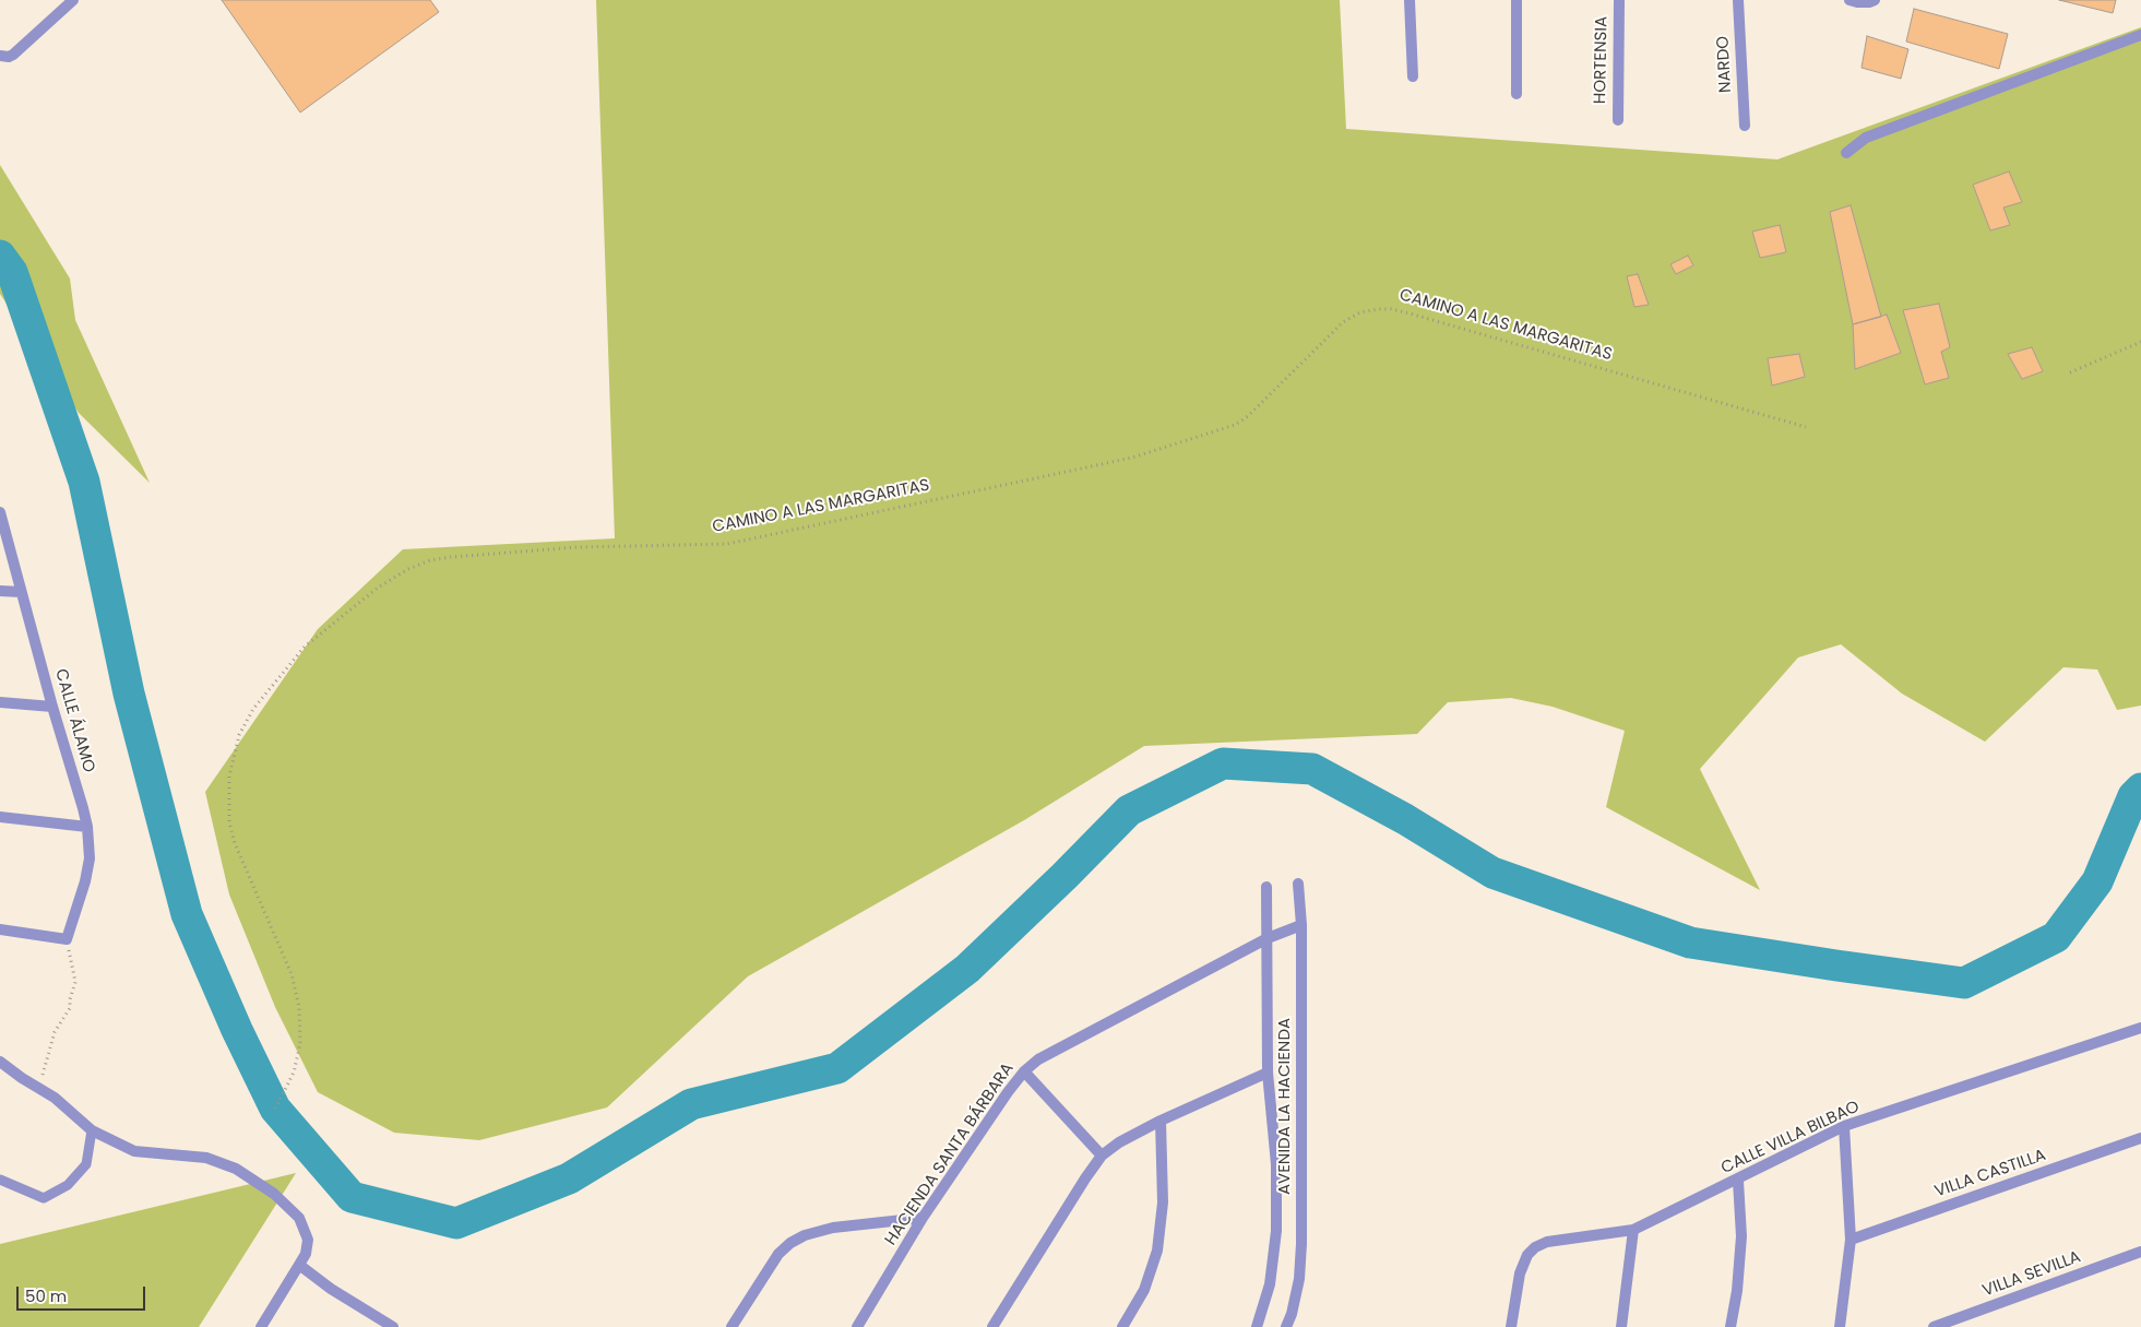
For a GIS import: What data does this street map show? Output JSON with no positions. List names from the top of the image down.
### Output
{
  "streets": {
    "street": [
      "HORTENSIA",
      "NARDO",
      "CALLE ÁLAMO",
      "AVENIDA LA HACIENDA",
      "CALLE VILLA BILBAO",
      "HACIENDA SANTA BÁRBARA",
      "VILLA CASTILLA",
      "VILLA SEVILLA"
    ],
    "path": ["CAMINO A LAS MARGARITAS"]
  },
  "crossings": [
    ["AVENIDA LA HACIENDA", "HACIENDA SANTA BÁRBARA"]
  ],
  "scale_bar": "50 m"
}
